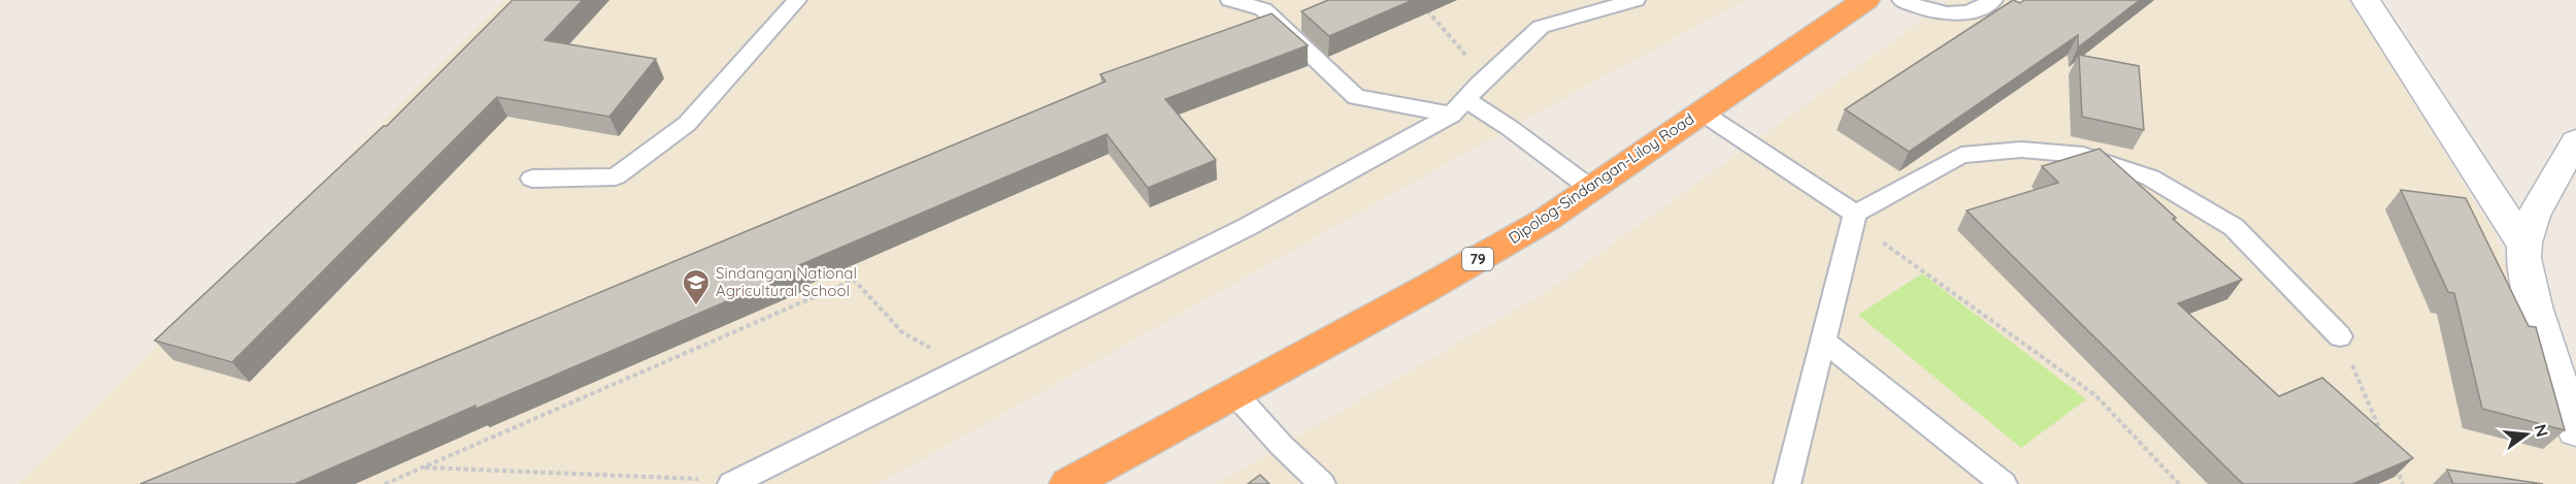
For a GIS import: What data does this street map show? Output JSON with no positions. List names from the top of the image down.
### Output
{
  "streets": {
    "highway": ["Dipolog-Sindangan-Liloy Road", "79"]
  },
  "places": {
    "school or university": ["Sindangan National Agricultural School"]
  },
  "north": "right"
}
